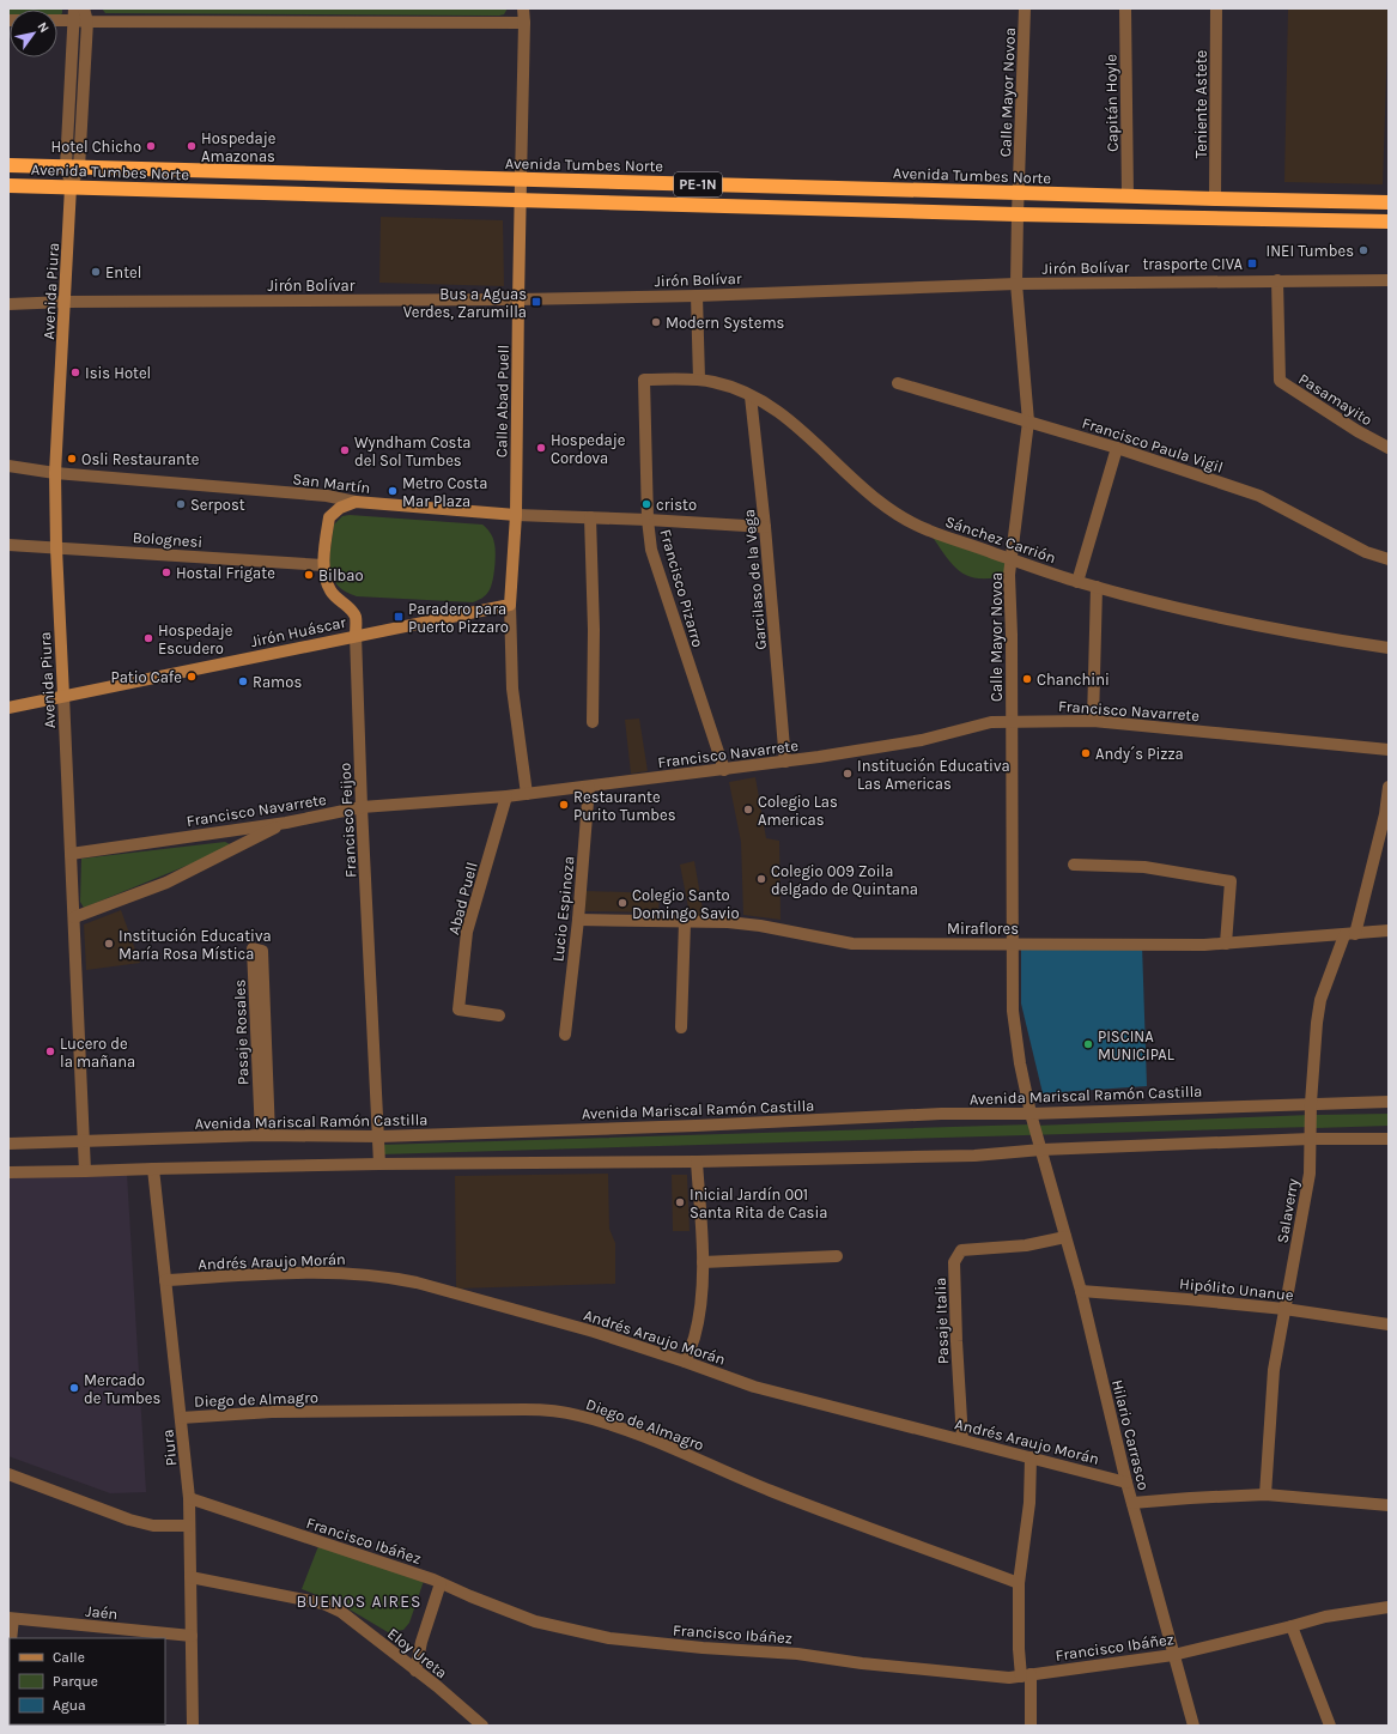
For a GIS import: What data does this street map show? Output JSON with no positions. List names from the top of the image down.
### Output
{
  "streets": {
    "highway": ["Avenida Tumbes Norte", "PE-1N"],
    "main road": [
      "Avenida Piura",
      "Calle Abad Puell",
      "San Martín",
      "Jirón Huáscar",
      "Francisco Feijoo"
    ],
    "street": [
      "Calle Mayor Novoa",
      "Capitán Hoyle",
      "Teniente Astete",
      "Jirón Bolívar",
      "Pasamayito",
      "Francisco Paula Vigil",
      "Bolognesi",
      "Sánchez Carrión",
      "Garcilaso de la Vega",
      "Francisco Pizarro",
      "Francisco Navarrete",
      "Abad Puell",
      "Lucio Espinoza",
      "Miraflores",
      "Pasaje Rosales",
      "Avenida Mariscal Ramón Castilla",
      "Salaverry",
      "Andrés Araujo Morán",
      "Hipólito Unanue",
      "Pasaje Italia",
      "Diego de Almagro",
      "Hilario Carrasco",
      "Piura",
      "Francisco Ibáñez",
      "Jaén",
      "Eloy Ureta"
    ]
  },
  "crossings": [
    ["Calle Mayor Novoa", "Avenida Tumbes Norte"],
    ["Calle Mayor Novoa", "Jirón Bolívar"],
    ["Calle Mayor Novoa", "Francisco Paula Vigil"],
    ["Calle Mayor Novoa", "Sánchez Carrión"],
    ["Calle Mayor Novoa", "Francisco Navarrete"],
    ["Calle Mayor Novoa", "Miraflores"],
    ["Calle Mayor Novoa", "Avenida Mariscal Ramón Castilla"],
    ["Calle Mayor Novoa", "Hilario Carrasco"],
    ["Capitán Hoyle", "Avenida Tumbes Norte"],
    ["Teniente Astete", "Avenida Tumbes Norte"],
    ["Avenida Tumbes Norte", "Avenida Piura"],
    ["Avenida Tumbes Norte", "Calle Abad Puell"],
    ["Jirón Bolívar", "Avenida Piura"],
    ["Jirón Bolívar", "Pasamayito"],
    ["Jirón Bolívar", "Calle Abad Puell"],
    ["Avenida Piura", "San Martín"],
    ["Avenida Piura", "Bolognesi"],
    ["Avenida Piura", "Jirón Huáscar"],
    ["Avenida Piura", "Francisco Navarrete"],
    ["Avenida Piura", "Avenida Mariscal Ramón Castilla"],
    ["Calle Abad Puell", "San Martín"],
    ["Calle Abad Puell", "Jirón Huáscar"],
    ["Calle Abad Puell", "Francisco Navarrete"],
    ["San Martín", "Garcilaso de la Vega"],
    ["San Martín", "Francisco Pizarro"],
    ["San Martín", "Francisco Feijoo"],
    ["Bolognesi", "Francisco Feijoo"],
    ["Sánchez Carrión", "Garcilaso de la Vega"],
    ["Sánchez Carrión", "Francisco Pizarro"],
    ["Garcilaso de la Vega", "Francisco Navarrete"],
    ["Francisco Pizarro", "Francisco Navarrete"],
    ["Jirón Huáscar", "Francisco Feijoo"],
    ["Francisco Navarrete", "Francisco Feijoo"],
    ["Francisco Navarrete", "Abad Puell"],
    ["Francisco Navarrete", "Lucio Espinoza"],
    ["Francisco Feijoo", "Avenida Mariscal Ramón Castilla"],
    ["Lucio Espinoza", "Miraflores"],
    ["Miraflores", "Salaverry"],
    ["Pasaje Rosales", "Avenida Mariscal Ramón Castilla"],
    ["Avenida Mariscal Ramón Castilla", "Salaverry"],
    ["Salaverry", "Hipólito Unanue"],
    ["Andrés Araujo Morán", "Pasaje Italia"],
    ["Andrés Araujo Morán", "Hilario Carrasco"],
    ["Andrés Araujo Morán", "Piura"],
    ["Hipólito Unanue", "Hilario Carrasco"],
    ["Pasaje Italia", "Hilario Carrasco"],
    ["Diego de Almagro", "Piura"],
    ["Hilario Carrasco", "Francisco Ibáñez"],
    ["Piura", "Francisco Ibáñez"],
    ["Piura", "Jaén"],
    ["Piura", "Eloy Ureta"]
  ],
  "districts": ["BUENOS AIRES"],
  "places": {
    "other": [
      "Hotel Chicho",
      "Hospedaje Amazonas",
      "INEI Tumbes",
      "Entel",
      "Modern Systems",
      "Isis Hotel",
      "Hospedaje Cordova",
      "Wyndham Costa del Sol Tumbes",
      "Osli Restaurante",
      "Metro Costa Mar Plaza",
      "Serpost",
      "cristo",
      "Hostal Frigate",
      "Bilbao",
      "Hospedaje Escudero",
      "Patio Cafe",
      "Chanchini",
      "Ramos",
      "Andy´s Pizza",
      "Institución Educativa Las Americas",
      "Restaurante Purito Tumbes",
      "Colegio Las Americas",
      "Colegio 009 Zoila delgado de Quintana",
      "Colegio Santo Domingo Savio",
      "Institución Educativa María Rosa Mística",
      "PISCINA MUNICIPAL",
      "Lucero de la mañana",
      "Inicial Jardín 001 Santa Rita de Casia",
      "Mercado de Tumbes"
    ],
    "transit": ["trasporte CIVA", "Bus a Aguas Verdes, Zarumilla", "Paradero para Puerto Pizzaro"]
  },
  "legend": ["Calle", "Parque", "Agua"],
  "north": "top right"
}
